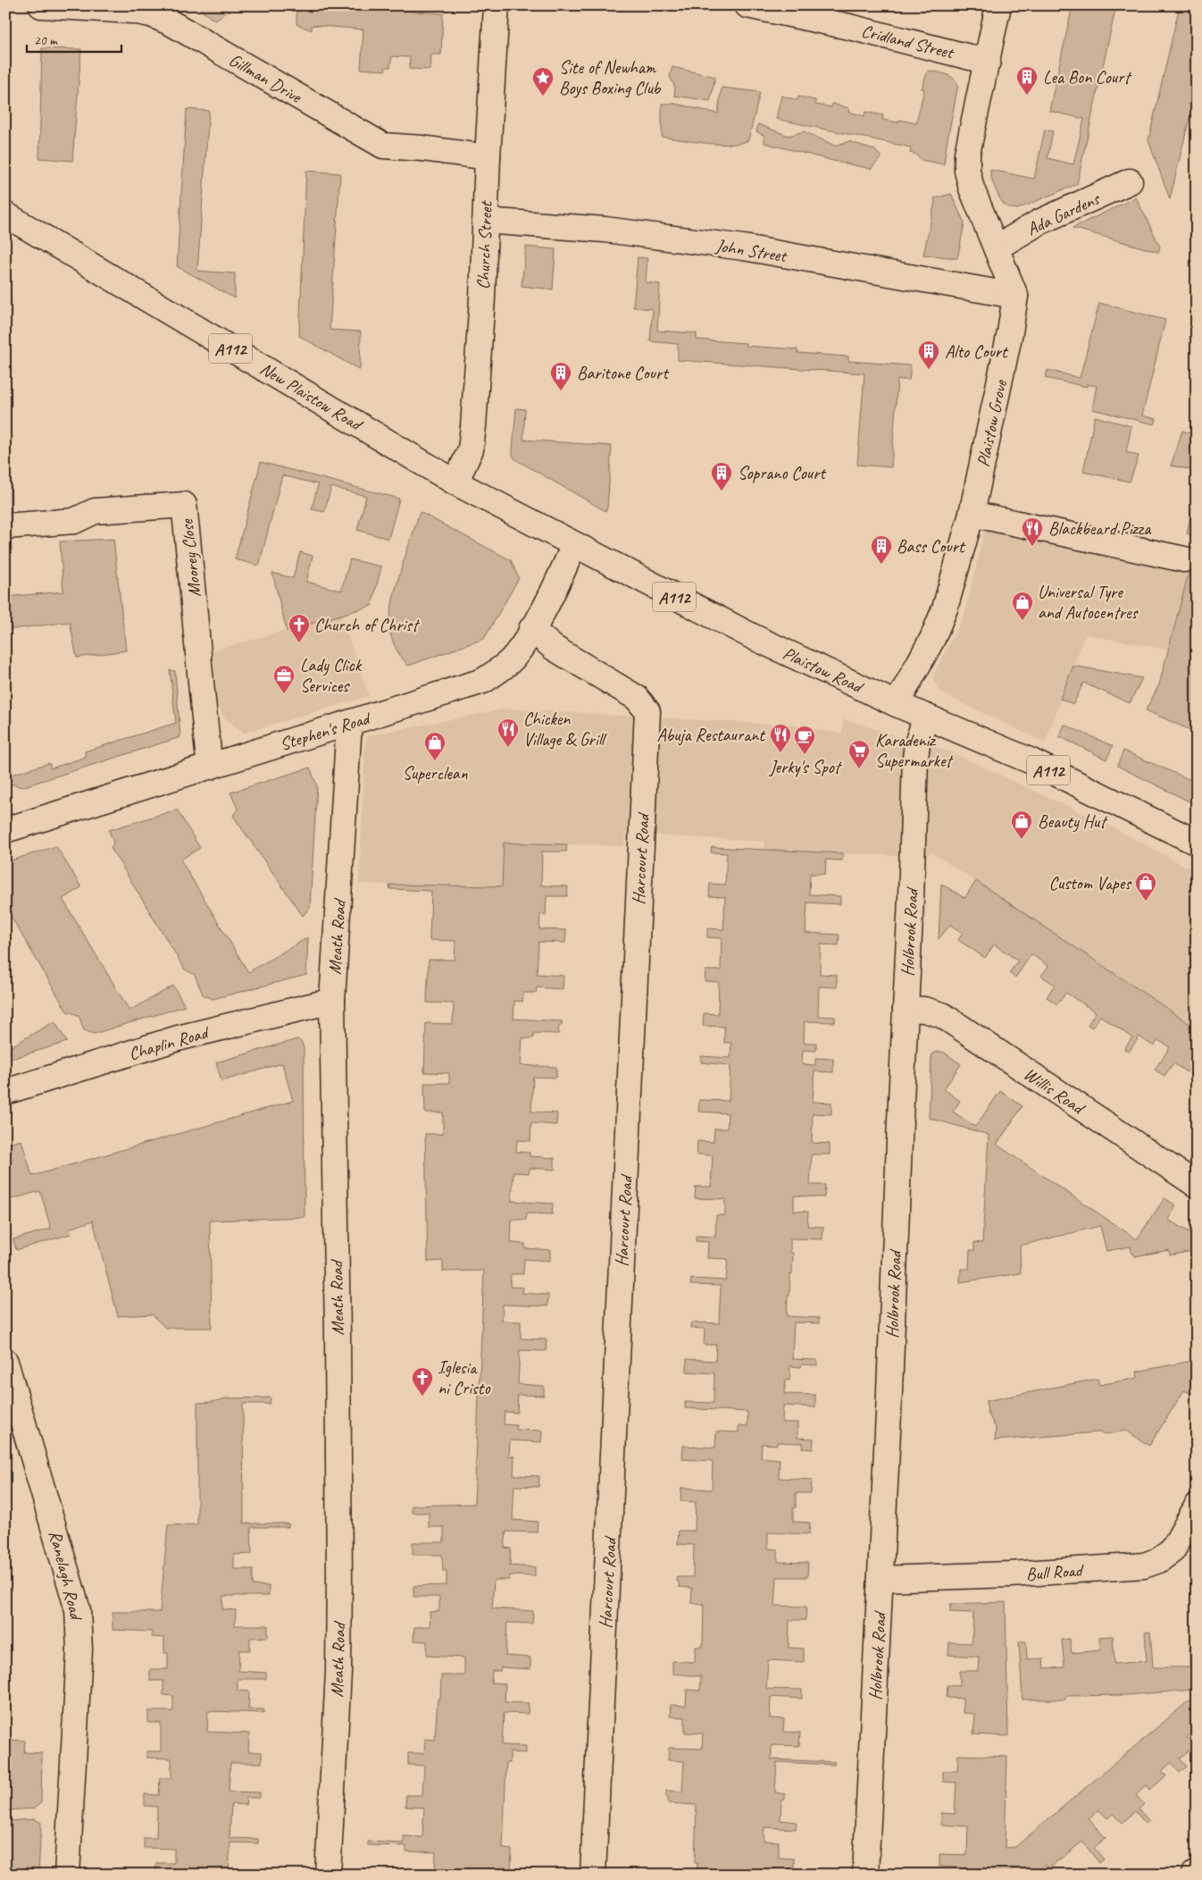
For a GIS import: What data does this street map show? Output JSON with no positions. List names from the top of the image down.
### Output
{
  "streets": {
    "street": [
      "Cridland Street",
      "Gillman Drive",
      "Ada Gardens",
      "Church Street",
      "John Street",
      "A112",
      "New Plaistow Road",
      "Plaistow Grove",
      "Moorey Close",
      "Plaistow Road",
      "Stephen's Road",
      "Harcourt Road",
      "Holbrook Road",
      "Meath Road",
      "Chaplin Road",
      "Willis Road",
      "Bull Road",
      "Ranelagh Road"
    ]
  },
  "crossings": [
    ["Cridland Street", "Plaistow Grove"],
    ["Gillman Drive", "Church Street"],
    ["Ada Gardens", "Plaistow Grove"],
    ["Church Street", "John Street"],
    ["Church Street", "New Plaistow Road"],
    ["Church Street", "Plaistow Road"],
    ["John Street", "Plaistow Grove"],
    ["New Plaistow Road", "Plaistow Road"],
    ["Plaistow Grove", "Plaistow Road"],
    ["Moorey Close", "Stephen's Road"],
    ["Plaistow Road", "Stephen's Road"],
    ["Plaistow Road", "Holbrook Road"],
    ["Stephen's Road", "Harcourt Road"],
    ["Stephen's Road", "Meath Road"],
    ["Holbrook Road", "Willis Road"],
    ["Holbrook Road", "Bull Road"],
    ["Meath Road", "Chaplin Road"]
  ],
  "places": {
    "building": [
      "Lea Bon Court",
      "Alto Court",
      "Baritone Court",
      "Soprano Court",
      "Bass Court"
    ],
    "place": ["Site of Newham Boys Boxing Club"],
    "restaurant": ["Blackbeard Pizza", "Chicken Village & Grill", "Abuja Restaurant"],
    "shop": [
      "Universal Tyre and Autocentres",
      "Superclean",
      "Beauty Hut",
      "Custom Vapes"
    ],
    "church": ["Church of Christ", "Iglesia ni Cristo"],
    "office": ["Lady Click Services"],
    "cafe": ["Jerky's Spot"],
    "supermarket": ["Karadeniz Supermarket"]
  },
  "scale_bar": "20 m"
}
